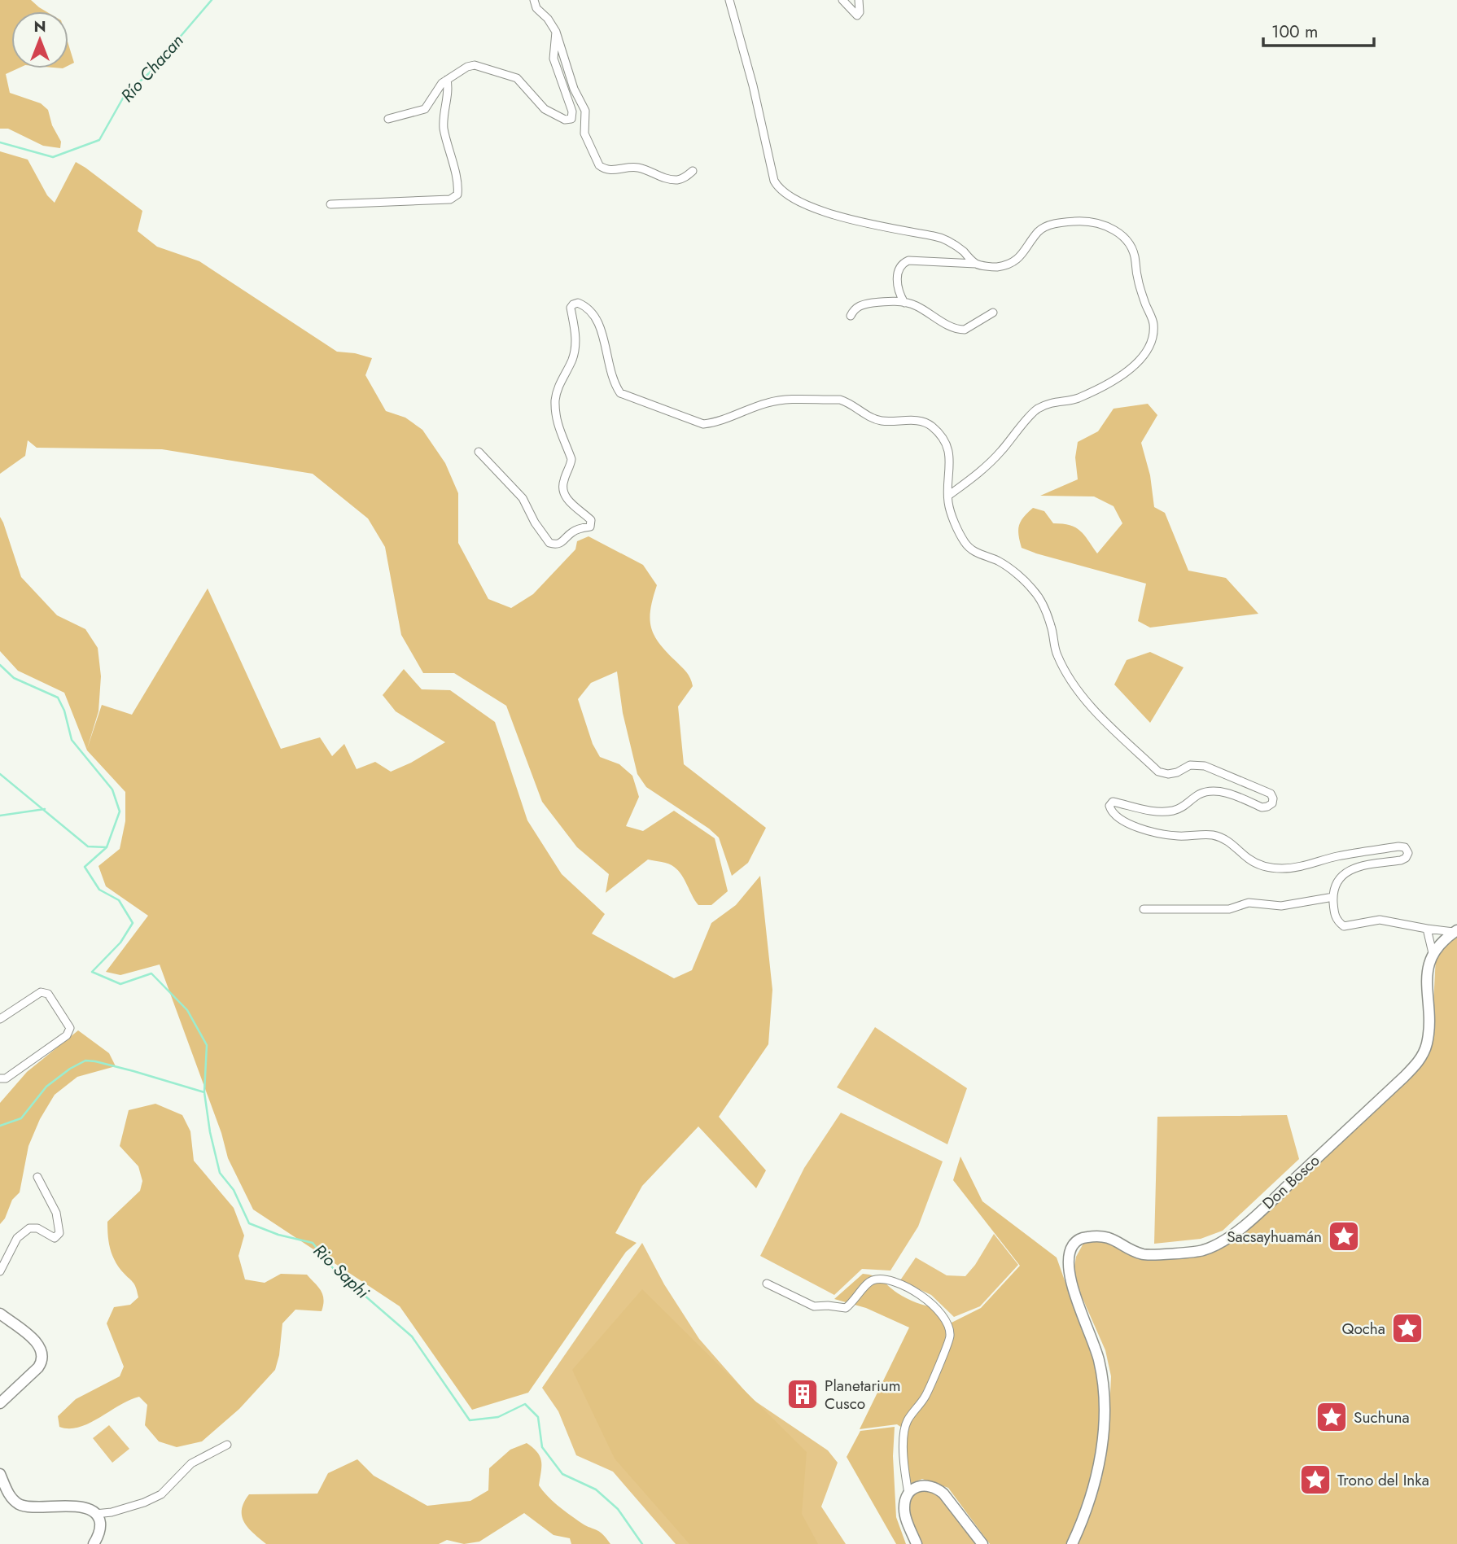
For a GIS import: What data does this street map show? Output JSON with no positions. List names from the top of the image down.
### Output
{
  "streets": {
    "street": ["Don Bosco"]
  },
  "water": ["Río Chacan", "Rio Saphi"],
  "places": {
    "place": [
      "Sacsayhuamán",
      "Qocha",
      "Suchuna",
      "Trono del Inka"
    ],
    "building": ["Planetarium Cusco"]
  },
  "scale_bar": "100 m",
  "north": "top"
}
